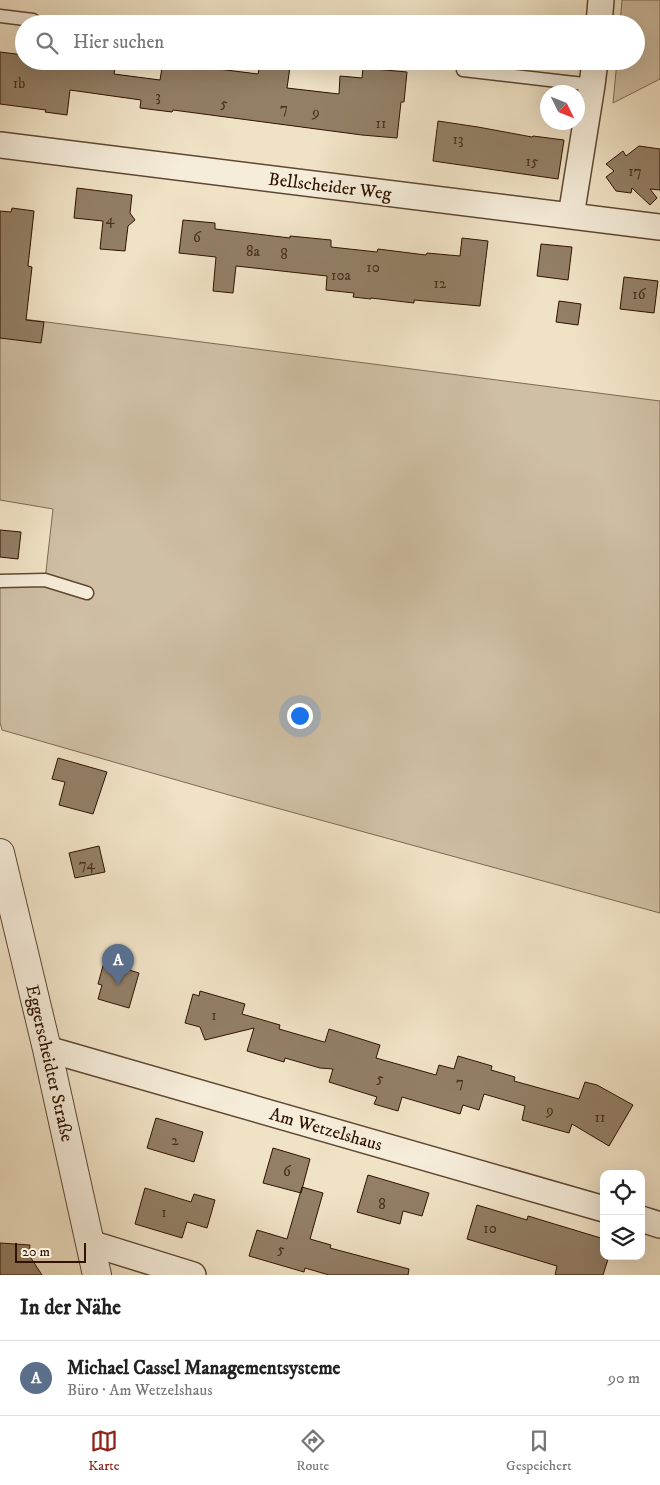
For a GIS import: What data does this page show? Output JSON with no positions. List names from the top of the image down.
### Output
{
  "streets": {
    "street": ["Bellscheider Weg", "Eggerscheidter Straße", "Am Wetzelshaus"]
  },
  "crossings": [
    ["Eggerscheidter Straße", "Am Wetzelshaus"]
  ],
  "house_numbers": [
    "1b",
    "3",
    "5",
    "7",
    "9",
    "11",
    "13",
    "15",
    "17",
    "4",
    "6",
    "8a",
    "8",
    "10",
    "10a",
    "12",
    "16",
    "74",
    "1",
    "5",
    "7",
    "9",
    "11",
    "2",
    "6",
    "8",
    "1",
    "10",
    "5"
  ],
  "scale_bar": "20 m",
  "north": "bottom right",
  "page": {
    "search": "Hier suchen",
    "pins": "A",
    "scale": "20 m",
    "heading": "In der Nähe",
    "list": [
      {
        "mark": "A",
        "name": "Michael Cassel Managementsysteme",
        "note": "Büro · Am Wetzelshaus",
        "value": "90 m"
      }
    ],
    "nav": ["Karte", "Route", "Gespeichert"]
  }
}
